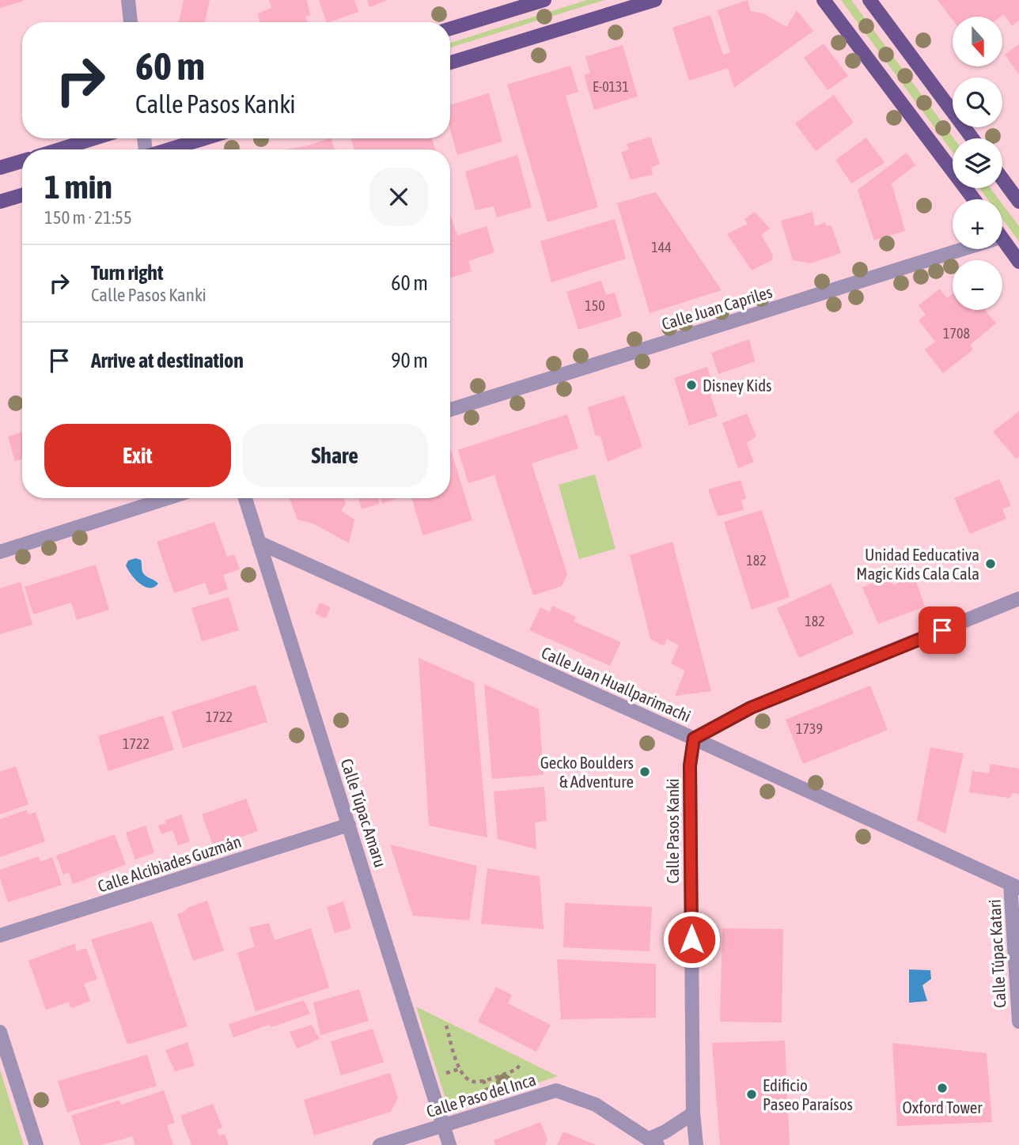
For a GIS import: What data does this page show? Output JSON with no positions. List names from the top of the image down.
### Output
{
  "streets": {
    "street": [
      "Calle Juan Capriles",
      "Calle Juan Huallparimachi",
      "Calle Túpac Amaru",
      "Calle Pasos Kanki",
      "Calle Alcibiades Guzmán",
      "Calle Túpac Katari",
      "Calle Paso del Inca"
    ]
  },
  "crossings": [
    ["Calle Juan Huallparimachi", "Calle Túpac Amaru"],
    ["Calle Juan Huallparimachi", "Calle Pasos Kanki"],
    ["Calle Juan Huallparimachi", "Calle Túpac Katari"],
    ["Calle Túpac Amaru", "Calle Alcibiades Guzmán"],
    ["Calle Túpac Amaru", "Calle Paso del Inca"],
    ["Calle Pasos Kanki", "Calle Paso del Inca"]
  ],
  "places": [
    "Disney Kids",
    "Unidad Eeducativa Magic Kids Cala Cala",
    "Gecko Boulders & Adventure",
    "Oxford Tower",
    "Edificio Paseo Paraísos"
  ],
  "house_numbers": [
    "E-0131",
    "144",
    "150",
    "1708",
    "182",
    "182",
    "1722",
    "1739",
    "1722"
  ],
  "north": "bottom",
  "page": {
    "map_buttons": ["+", "−"],
    "turn": ["60 m", "Calle Pasos Kanki"],
    "heading": ["1 min", "150 m · 21:55"],
    "list": [
      {
        "name": "Turn right",
        "note": "Calle Pasos Kanki",
        "value": "60 m"
      },
      {
        "name": "Arrive at destination",
        "value": "90 m"
      }
    ],
    "buttons": ["Exit", "Share"]
  }
}
